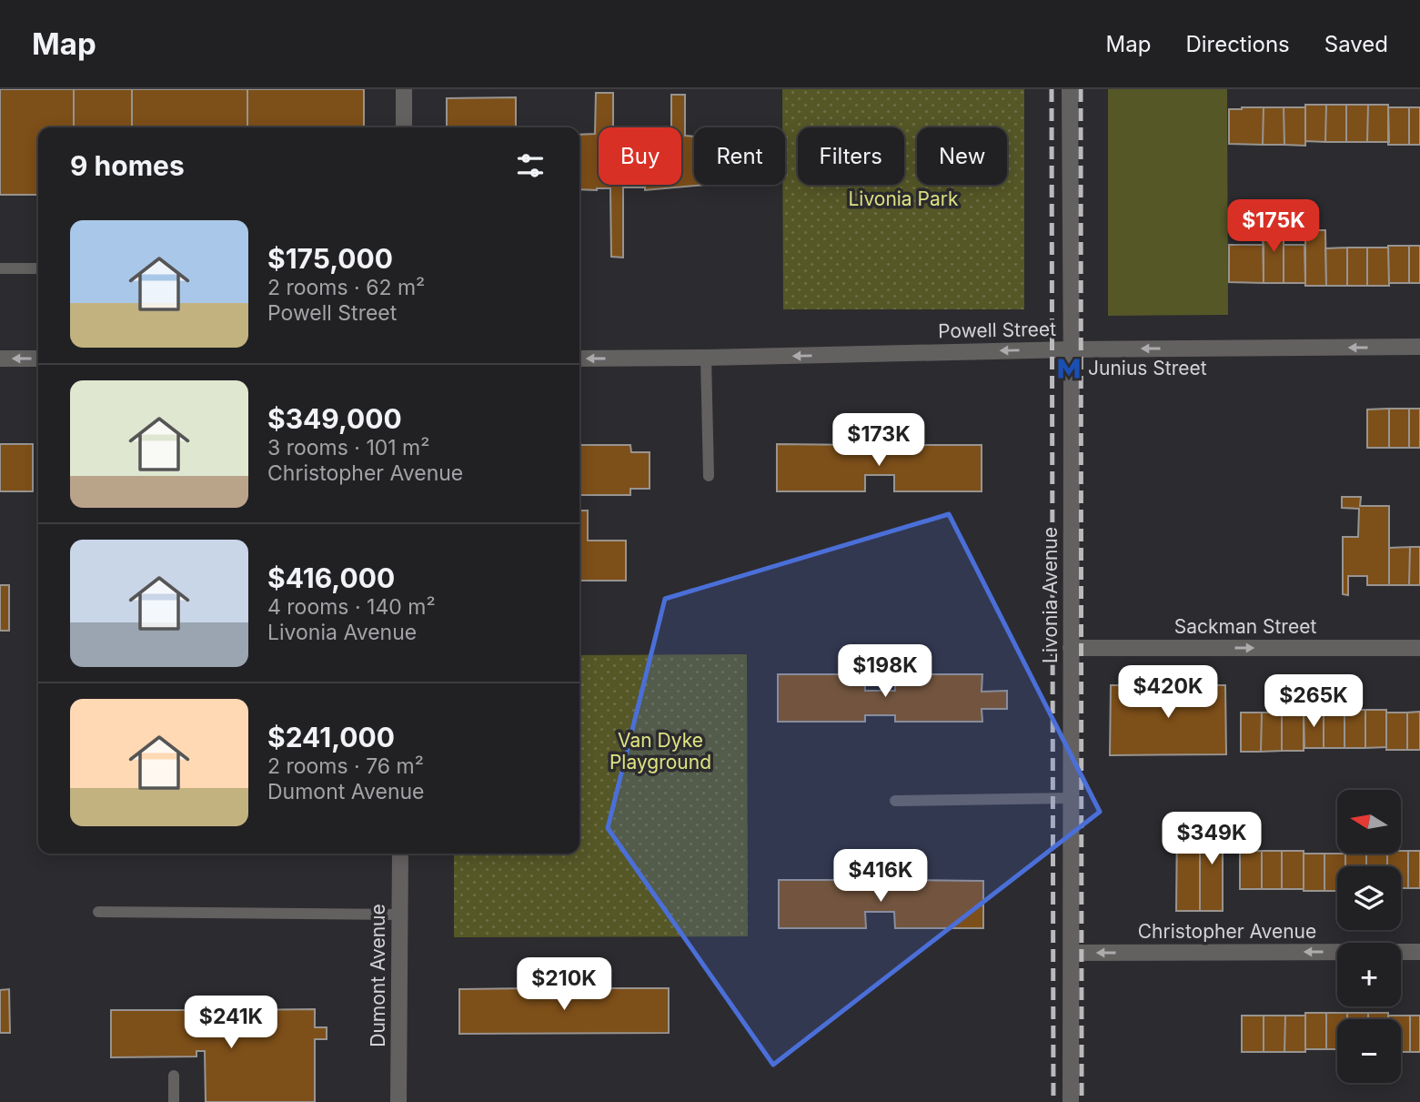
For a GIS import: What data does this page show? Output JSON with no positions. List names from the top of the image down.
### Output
{
  "streets": {
    "street": [
      "Powell Street",
      "Livonia Avenue",
      "Sackman Street",
      "Christopher Avenue",
      "Dumont Avenue"
    ]
  },
  "crossings": [
    ["Powell Street", "Livonia Avenue"],
    ["Livonia Avenue", "Sackman Street"],
    ["Livonia Avenue", "Christopher Avenue"]
  ],
  "one_way": ["Powell Street", "Sackman Street", "Christopher Avenue"],
  "parks": ["Livonia Park", "Van Dyke Playground"],
  "places": {
    "metro station": ["Junius Street"]
  },
  "north": "left",
  "page": {
    "header": "Map",
    "nav": ["Map", "Directions", "Saved"],
    "chip": [
      "Buy",
      "Rent",
      "Filters",
      "New"
    ],
    "heading": "9 homes",
    "price": [
      "$175K",
      "$173K",
      "$198K",
      "$420K",
      "$265K",
      "$349K",
      "$416K",
      "$210K",
      "$241K"
    ],
    "list": [
      {
        "name": "$175,000",
        "note": "2 rooms · 62 m² · Powell Street"
      },
      {
        "name": "$349,000",
        "note": "3 rooms · 101 m² · Christopher Avenue"
      },
      {
        "name": "$416,000",
        "note": "4 rooms · 140 m² · Livonia Avenue"
      },
      {
        "name": "$241,000",
        "note": "2 rooms · 76 m² · Dumont Avenue"
      }
    ],
    "map_buttons": ["+", "−"]
  }
}
